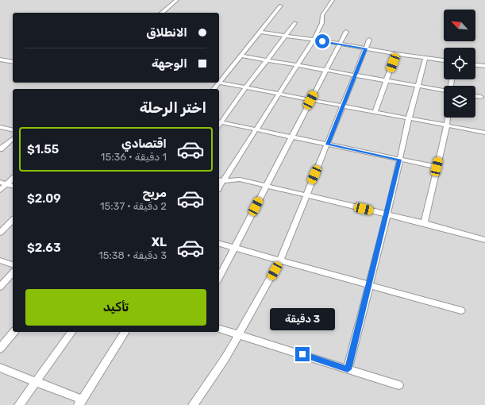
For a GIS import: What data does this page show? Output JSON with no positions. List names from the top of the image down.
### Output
{
  "north": "top left",
  "page": {
    "banner": ["الانطلاق", "الوجهة"],
    "heading": "اختر الرحلة",
    "list": [
      {
        "name": "اقتصادي",
        "note": "1 دقيقة · 15:36",
        "value": "$1.55"
      },
      {
        "name": "مريح",
        "note": "2 دقيقة · 15:37",
        "value": "$2.09"
      },
      {
        "name": "XL",
        "note": "3 دقيقة · 15:38",
        "value": "$2.63"
      }
    ],
    "buttons": "تأكيد",
    "bubble": "3 دقيقة"
  }
}
